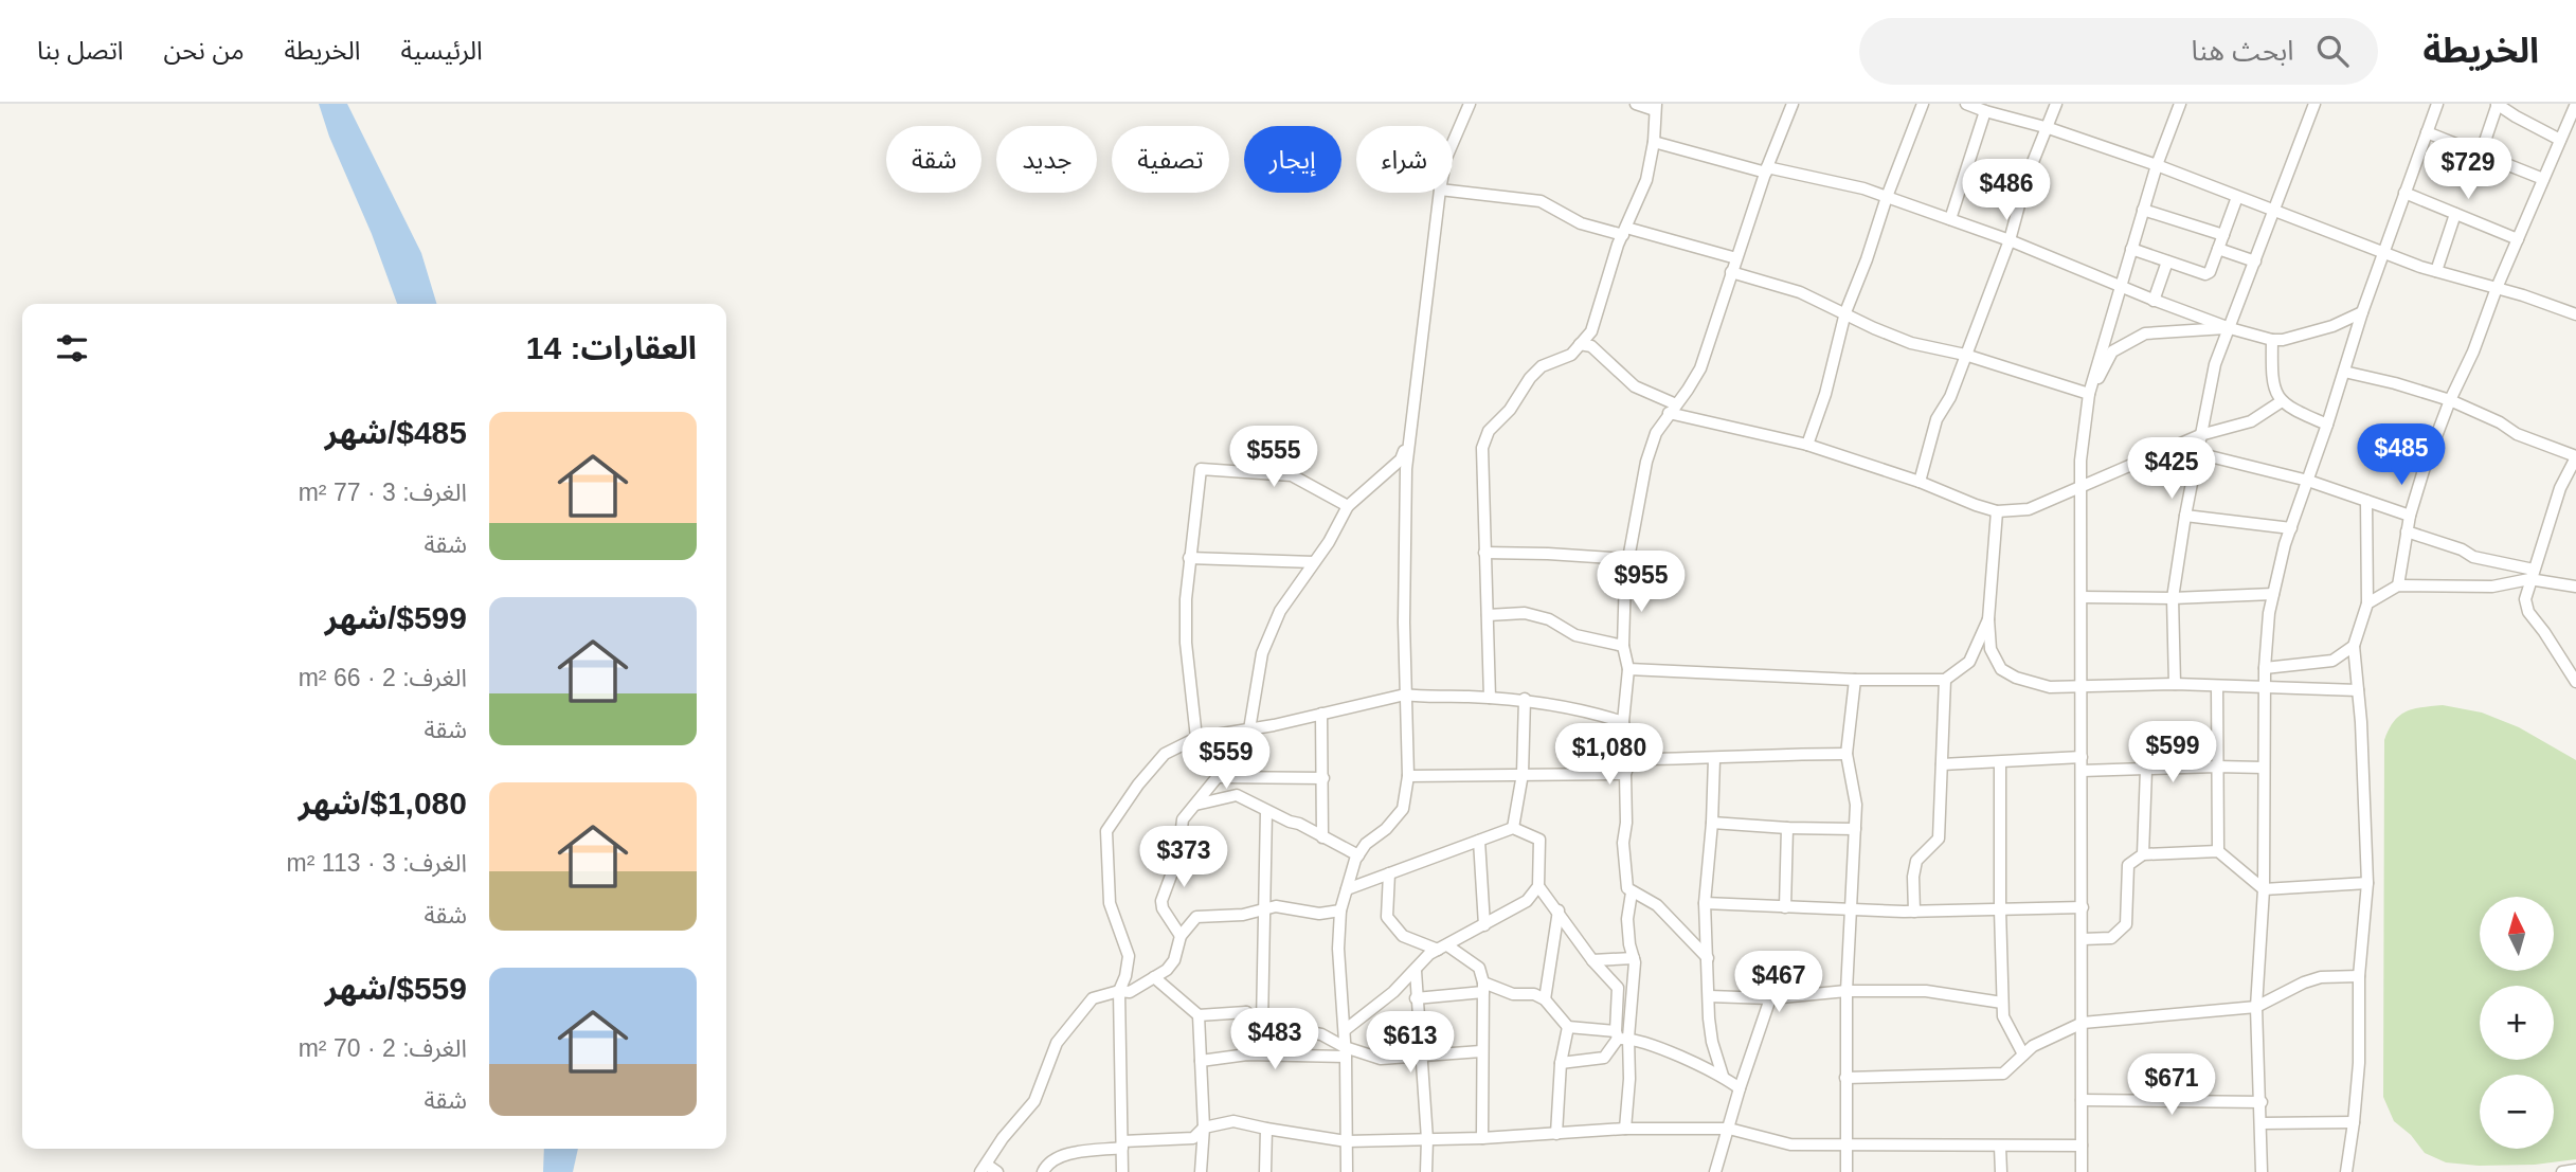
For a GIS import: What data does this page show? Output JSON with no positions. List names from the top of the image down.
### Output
{
  "north": "top",
  "page": {
    "header": "الخريطة",
    "search": "ابحث هنا",
    "nav": [
      "الرئيسية",
      "الخريطة",
      "من نحن",
      "اتصل بنا"
    ],
    "chip": [
      "شراء",
      "إيجار",
      "تصفية",
      "جديد",
      "شقة"
    ],
    "price": [
      "$729",
      "$486",
      "$485",
      "$555",
      "$425",
      "$955",
      "$599",
      "$1,080",
      "$559",
      "$373",
      "$467",
      "$483",
      "$613",
      "$671"
    ],
    "heading": "العقارات: 14",
    "list": [
      {
        "name": "$485/شهر",
        "note": "الغرف: 3 · 77 m² · شقة"
      },
      {
        "name": "$599/شهر",
        "note": "الغرف: 2 · 66 m² · شقة"
      },
      {
        "name": "$1,080/شهر",
        "note": "الغرف: 3 · 113 m² · شقة"
      },
      {
        "name": "$559/شهر",
        "note": "الغرف: 2 · 70 m² · شقة"
      }
    ],
    "map_buttons": ["+", "−"]
  }
}
